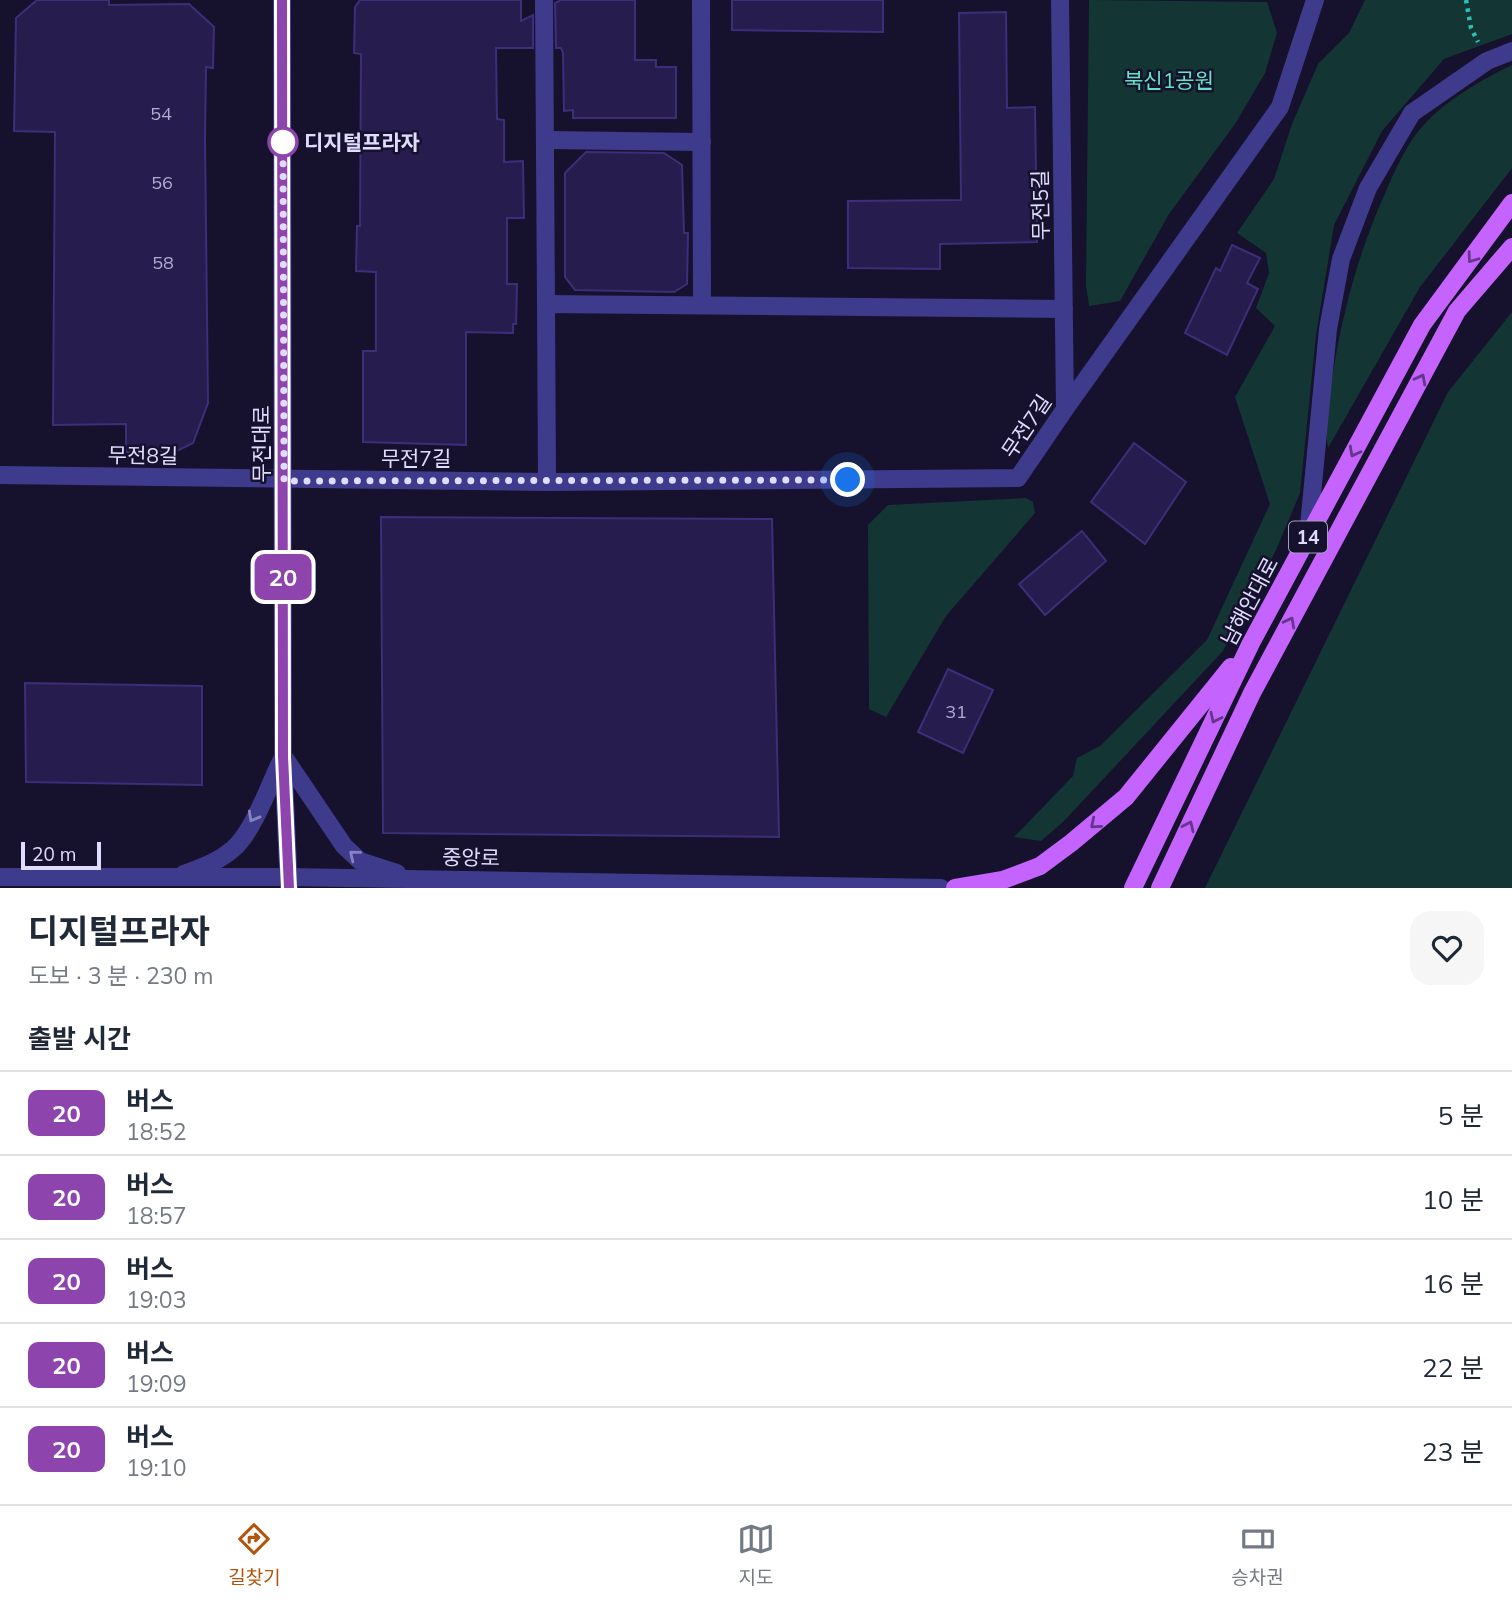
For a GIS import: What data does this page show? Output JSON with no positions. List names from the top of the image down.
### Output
{
  "streets": {
    "main road": ["14", "남해안대로"],
    "street": [
      "무전5길",
      "무전7길",
      "무전대로",
      "무전8길",
      "중앙로"
    ]
  },
  "crossings": [
    ["무전5길", "무전7길"],
    ["무전7길", "무전대로"],
    ["무전7길", "무전8길"],
    ["무전대로", "무전8길"],
    ["무전대로", "중앙로"]
  ],
  "parks": ["북신1공원"],
  "places": ["디지털프라자"],
  "lines": ["bus line 20"],
  "house_numbers": [
    "54",
    "56",
    "58",
    "31"
  ],
  "scale_bar": "20 m",
  "page": {
    "on_map": "20",
    "scale": "20 m",
    "heading": [
      ["디지털프라자", "도보 · 3 분 · 230 m"],
      "출발 시간"
    ],
    "list": [
      {
        "mark": "20",
        "name": "버스",
        "note": "18:52",
        "value": "5 분"
      },
      {
        "mark": "20",
        "name": "버스",
        "note": "18:57",
        "value": "10 분"
      },
      {
        "mark": "20",
        "name": "버스",
        "note": "19:03",
        "value": "16 분"
      },
      {
        "mark": "20",
        "name": "버스",
        "note": "19:09",
        "value": "22 분"
      },
      {
        "mark": "20",
        "name": "버스",
        "note": "19:10",
        "value": "23 분"
      }
    ],
    "tabs": ["길찾기", "지도", "승차권"]
  }
}
